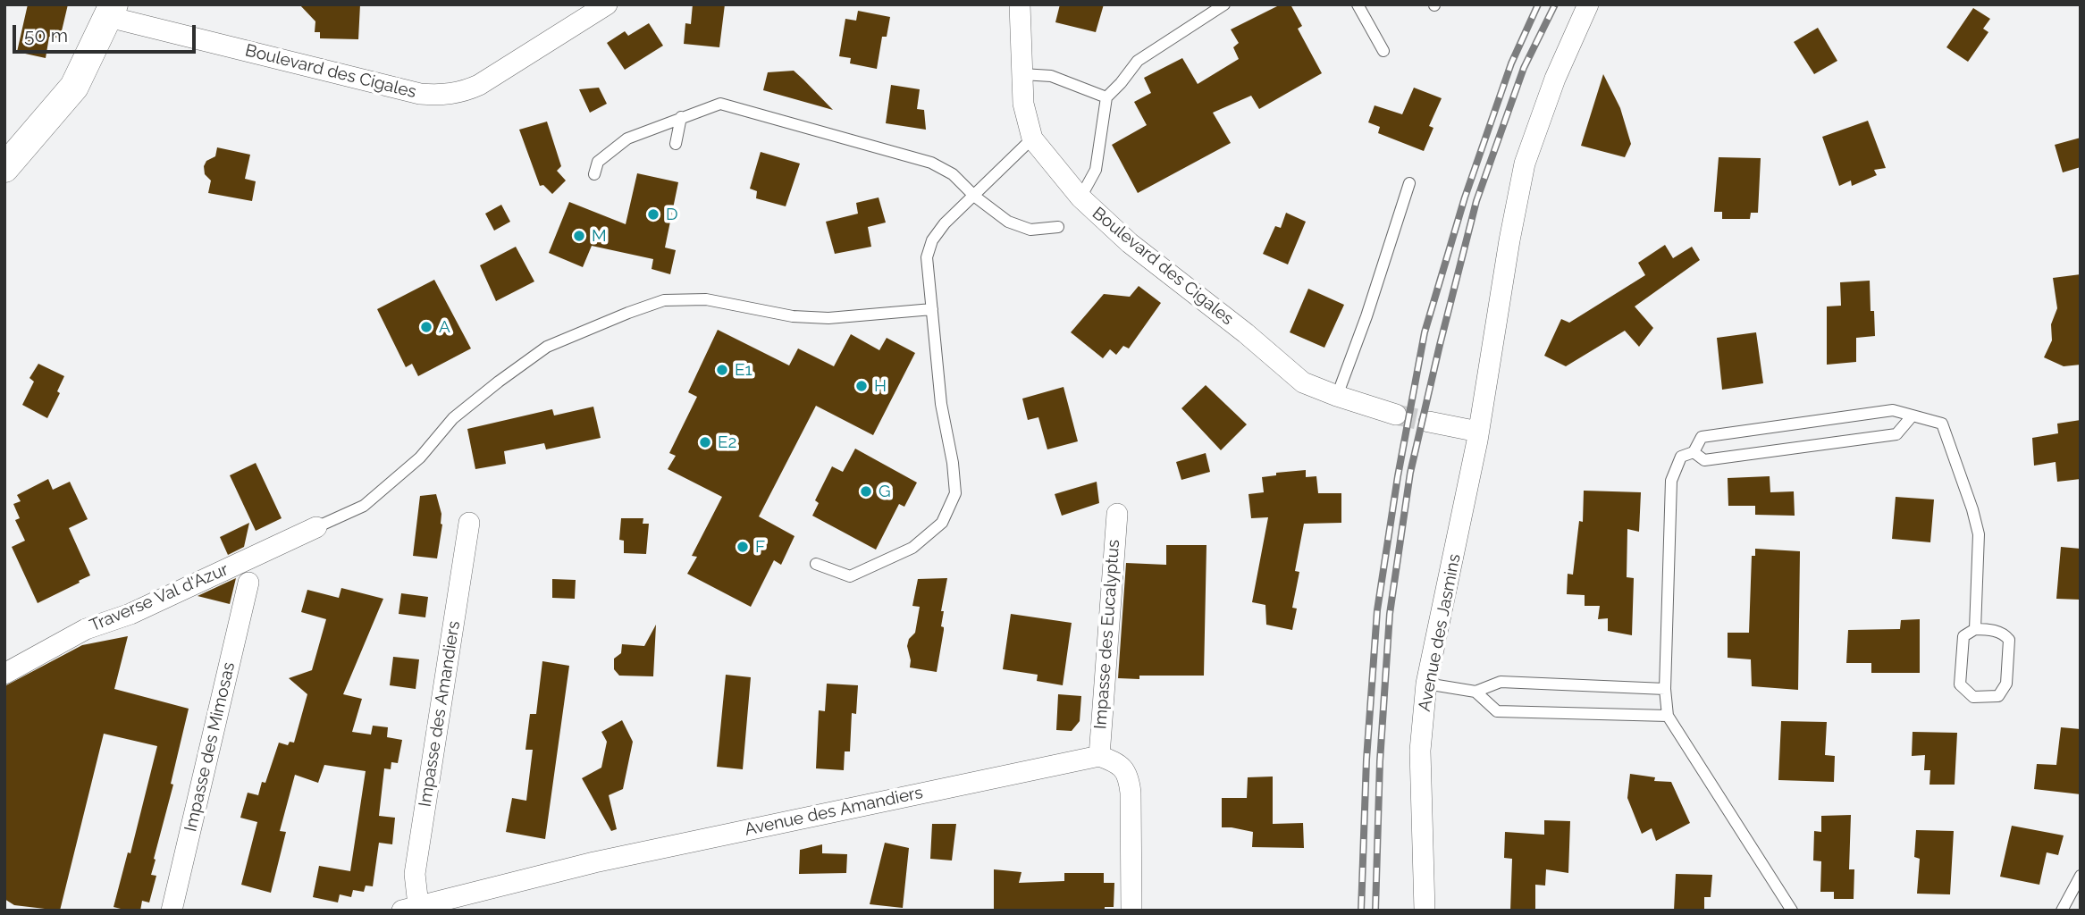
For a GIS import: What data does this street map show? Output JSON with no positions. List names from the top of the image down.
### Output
{
  "streets": {
    "street": [
      "Boulevard des Cigales",
      "Traverse Val d'Azur",
      "Avenue des Jasmins",
      "Impasse des Eucalyptus",
      "Impasse des Amandiers",
      "Impasse des Mimosas",
      "Avenue des Amandiers"
    ]
  },
  "crossings": [
    ["Impasse des Eucalyptus", "Avenue des Amandiers"],
    ["Impasse des Amandiers", "Avenue des Amandiers"]
  ],
  "places": [
    "D",
    "M",
    "A",
    "E1",
    "H",
    "E2",
    "G",
    "F"
  ],
  "scale_bar": "50 m"
}
